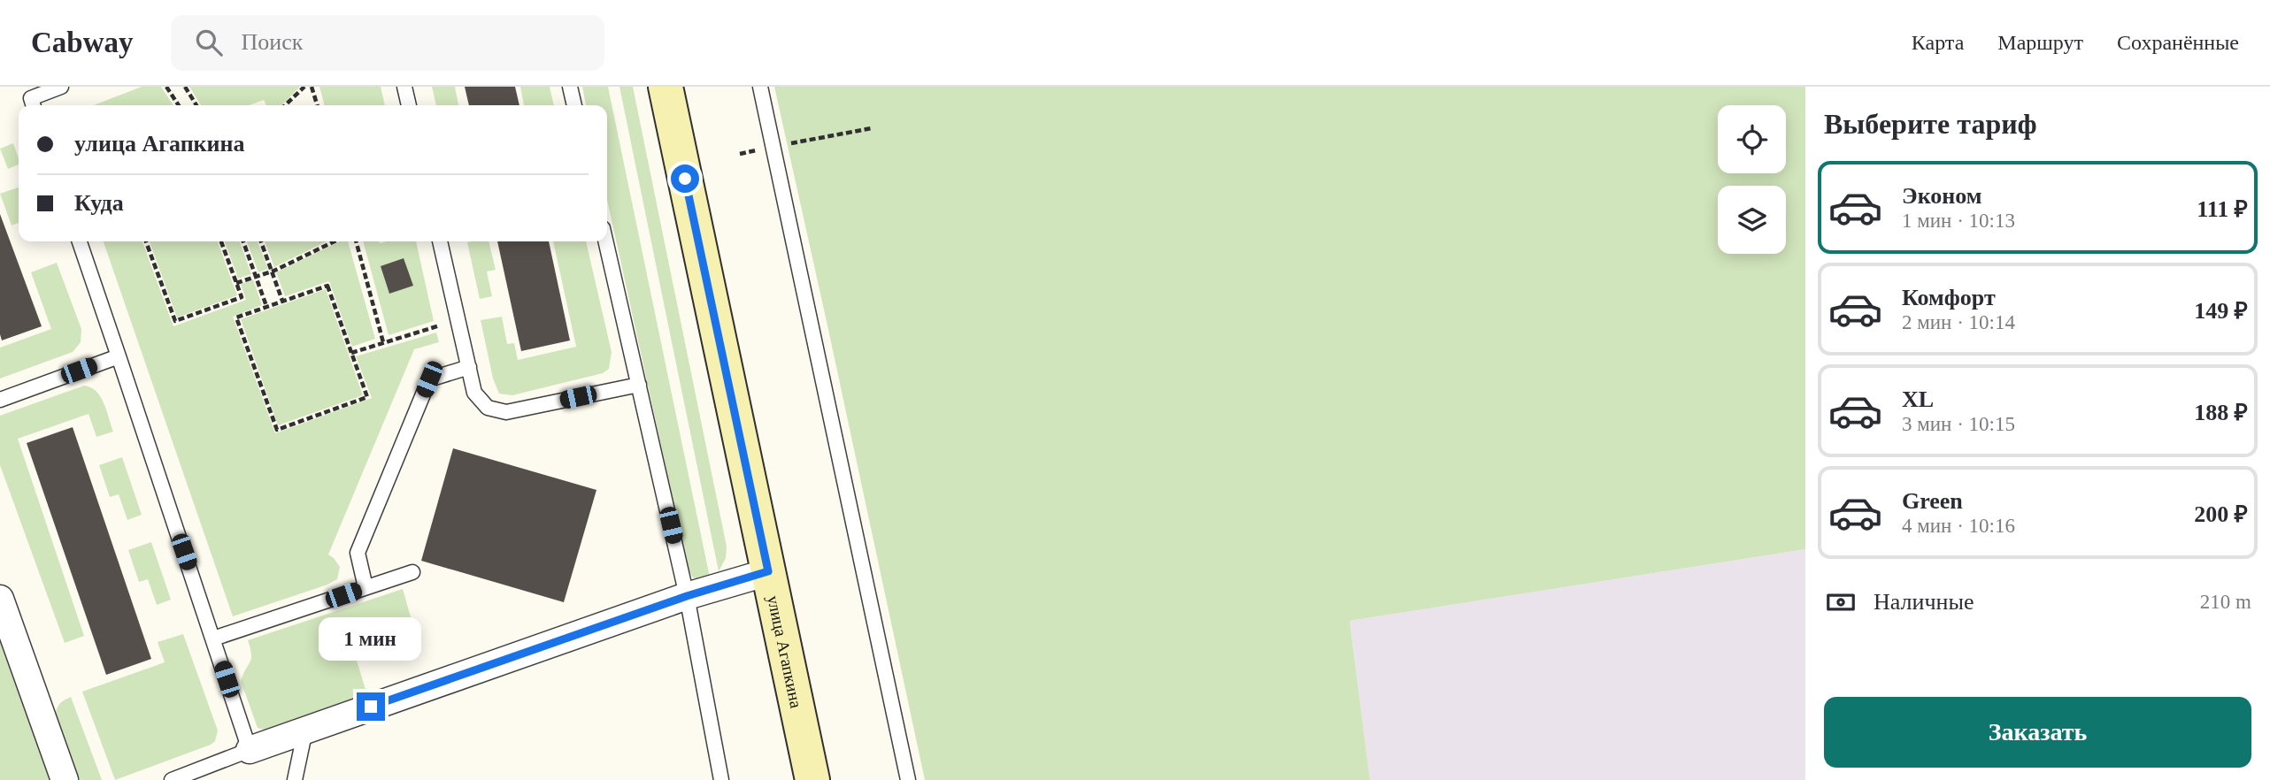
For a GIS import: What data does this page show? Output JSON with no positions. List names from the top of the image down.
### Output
{
  "streets": {
    "main road": ["улица Агапкина"]
  },
  "page": {
    "header": "Cabway",
    "search": "Поиск",
    "nav": ["Карта", "Маршрут", "Сохранённые"],
    "heading": "Выберите тариф",
    "banner": ["улица Агапкина", "Куда"],
    "list": [
      {
        "name": "Эконом",
        "note": "1 мин · 10:13",
        "value": "111 ₽"
      },
      {
        "name": "Комфорт",
        "note": "2 мин · 10:14",
        "value": "149 ₽"
      },
      {
        "name": "XL",
        "note": "3 мин · 10:15",
        "value": "188 ₽"
      },
      {
        "name": "Green",
        "note": "4 мин · 10:16",
        "value": "200 ₽"
      }
    ],
    "pay": ["Наличные", "210 m"],
    "bubble": "1 мин",
    "buttons": "Заказать"
  }
}
